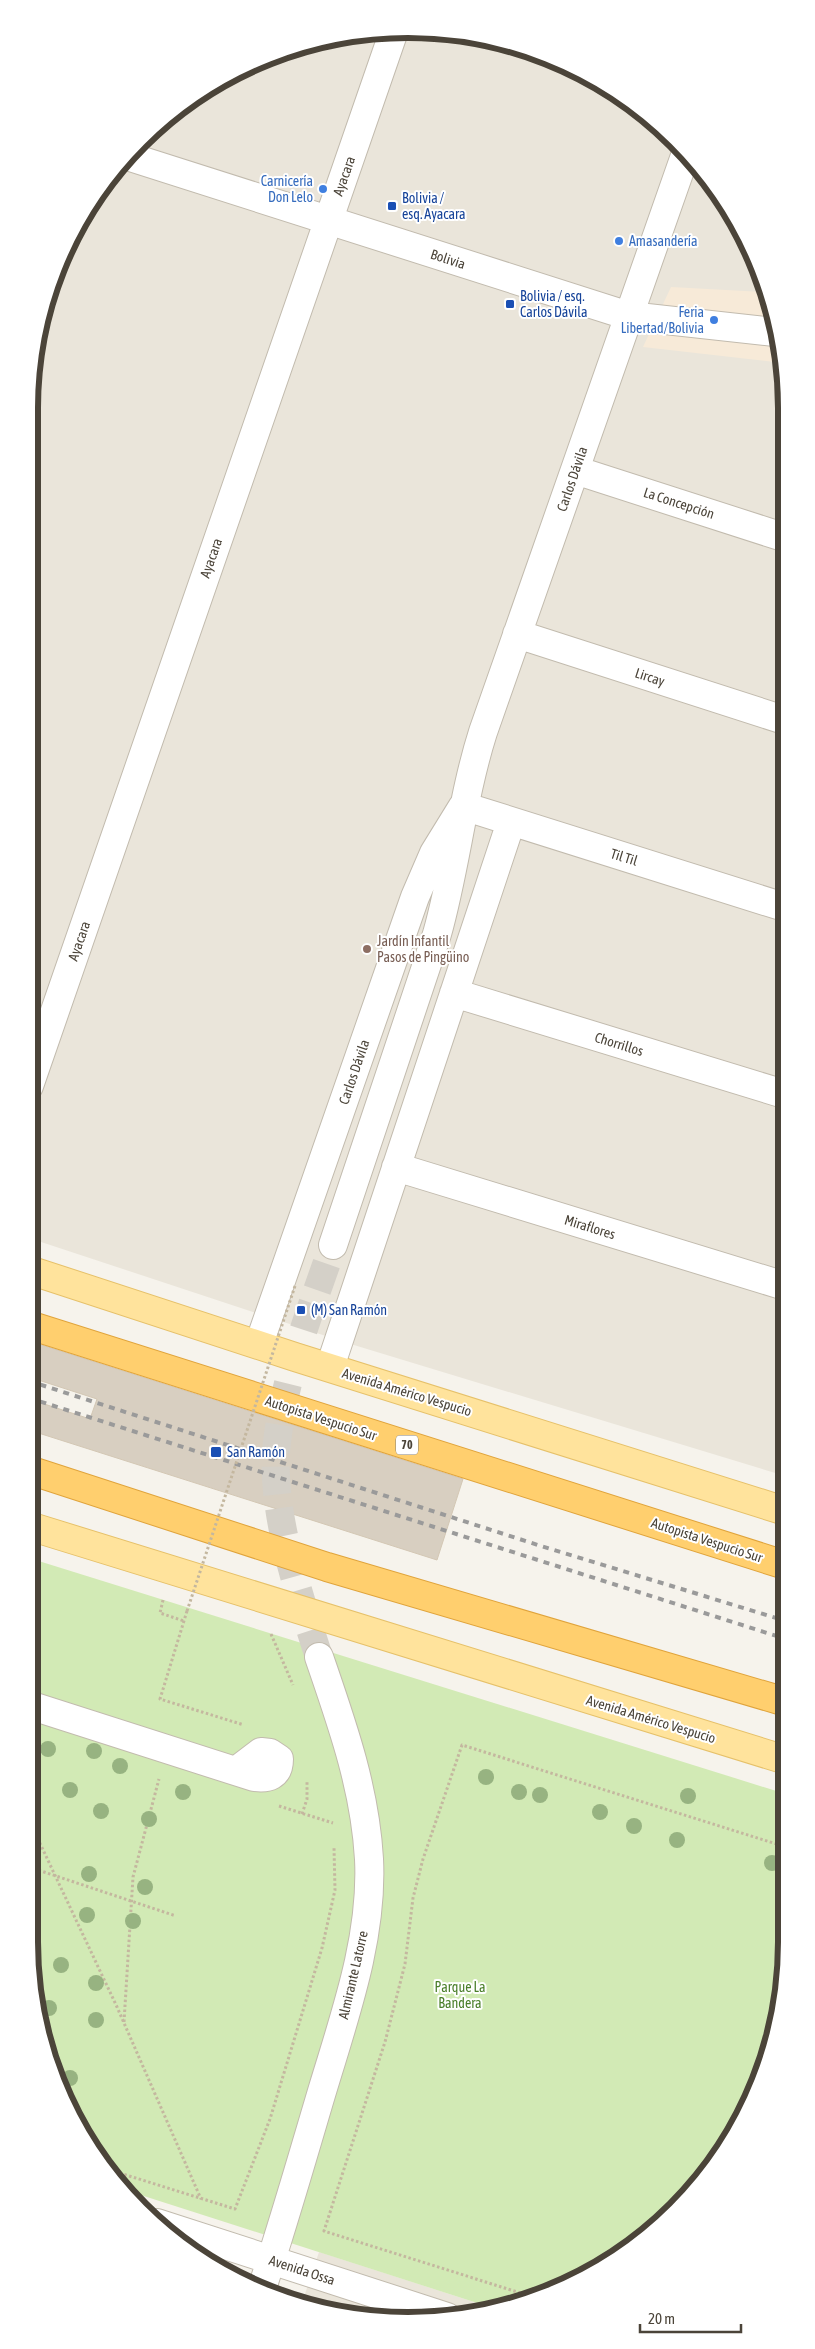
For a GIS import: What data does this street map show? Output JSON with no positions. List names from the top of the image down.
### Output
{
  "streets": {
    "highway": ["Autopista Vespucio Sur", "70"],
    "main road": ["Avenida Américo Vespucio"],
    "street": [
      "Ayacara",
      "Bolivia",
      "Carlos Dávila",
      "La Concepción",
      "Lircay",
      "Til Til",
      "Chorrillos",
      "Miraflores",
      "Almirante Latorre",
      "Avenida Ossa"
    ]
  },
  "crossings": [
    ["Ayacara", "Bolivia"],
    ["Bolivia", "Carlos Dávila"],
    ["Carlos Dávila", "La Concepción"],
    ["Carlos Dávila", "Lircay"],
    ["Carlos Dávila", "Til Til"],
    ["Carlos Dávila", "Avenida Américo Vespucio"],
    ["Almirante Latorre", "Avenida Ossa"]
  ],
  "parks": ["Parque La Bandera"],
  "places": {
    "other": [
      "Carnicería Don Lelo",
      "Amasandería",
      "Feria Libertad/Bolivia",
      "Jardín Infantil Pasos de Pingüino"
    ],
    "transit": [
      "Bolivia / esq. Ayacara",
      "Bolivia / esq. Carlos Dávila",
      "(M) San Ramón",
      "San Ramón"
    ]
  },
  "scale_bar": "20 m"
}
